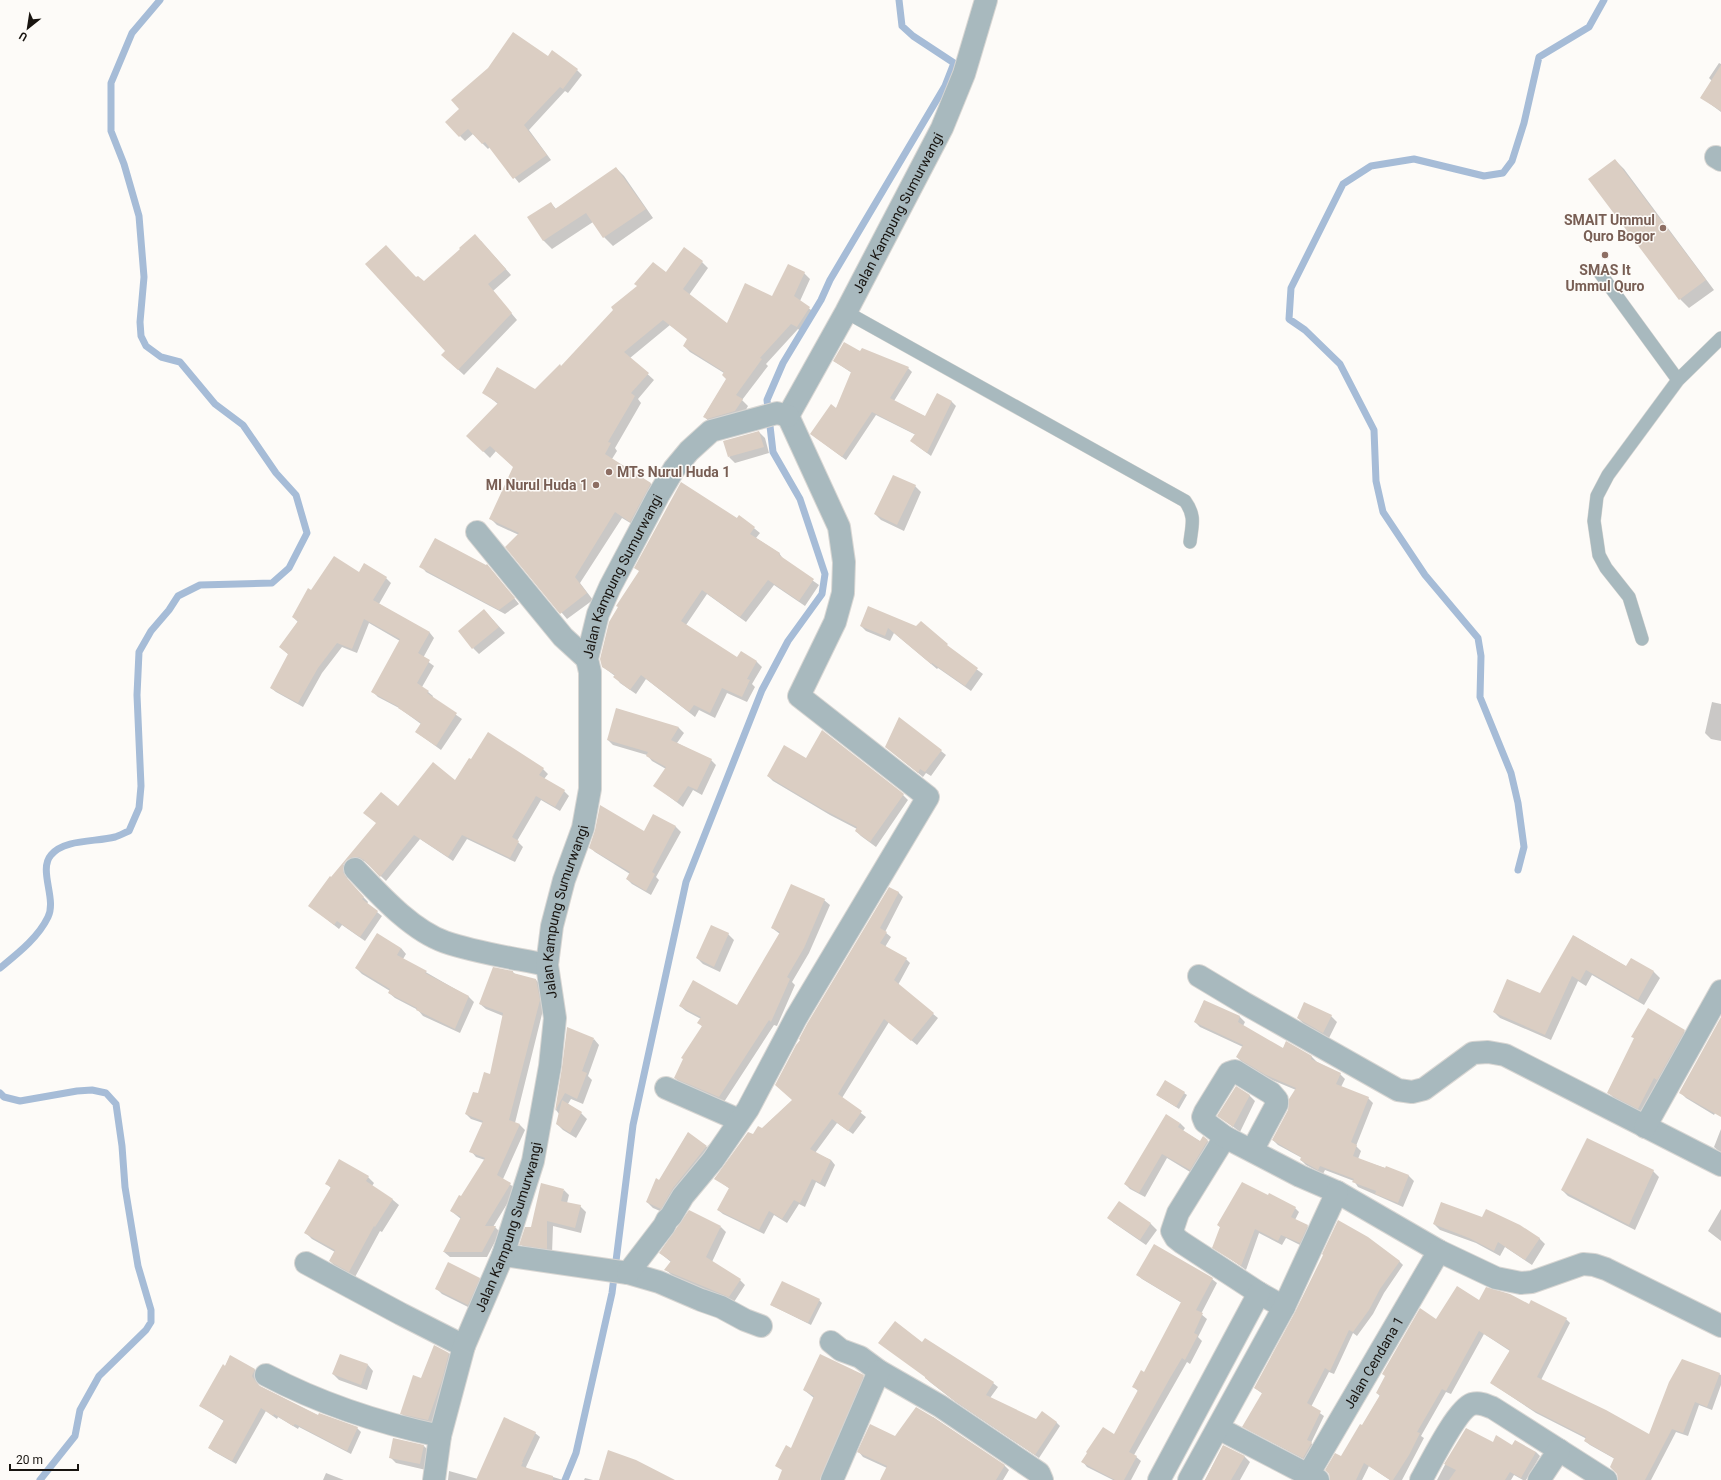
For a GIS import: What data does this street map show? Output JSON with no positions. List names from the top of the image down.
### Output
{
  "streets": {
    "street": ["Jalan Kampung Sumurwangi", "Jalan Cendana 1"]
  },
  "places": [
    "SMAIT Ummul Quro Bogor",
    "SMAS It Ummul Quro",
    "MTs Nurul Huda 1",
    "MI Nurul Huda 1"
  ],
  "scale_bar": "20 m",
  "north": "bottom left"
}
